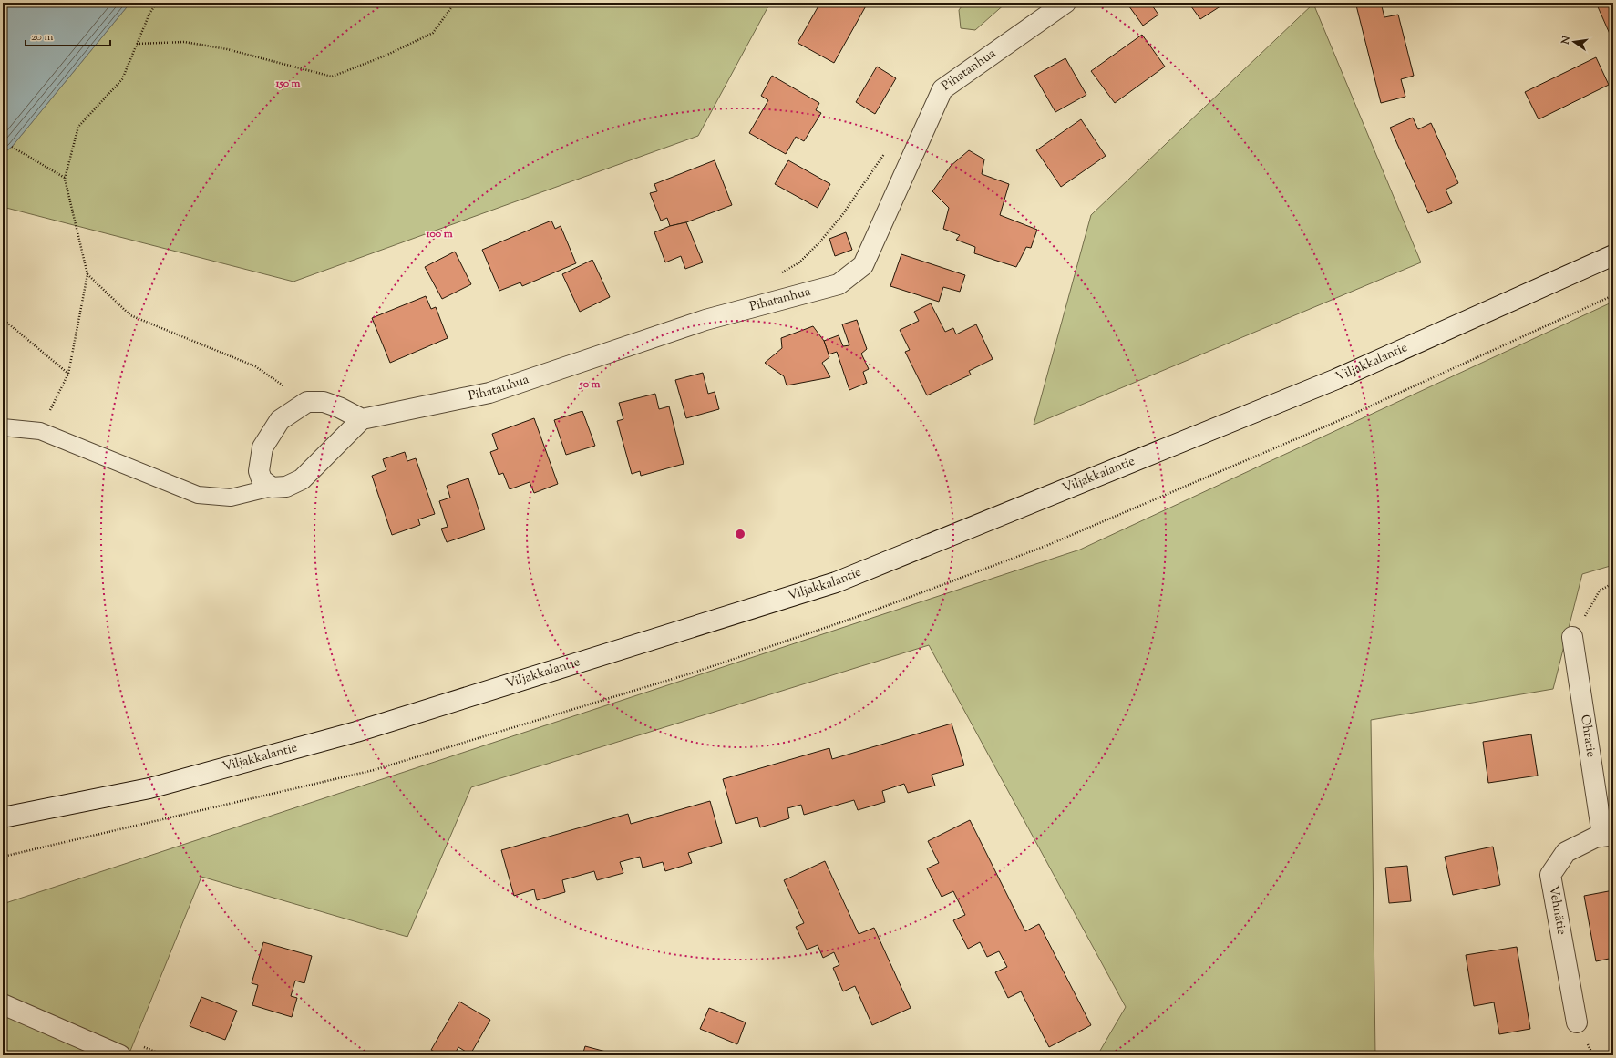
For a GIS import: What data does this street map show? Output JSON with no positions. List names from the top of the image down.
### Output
{
  "streets": {
    "street": [
      "Pihatanhua",
      "Viljakkalantie",
      "Ohratie",
      "Vehnätie"
    ]
  },
  "crossings": [
    ["Ohratie", "Vehnätie"]
  ],
  "scale_bar": "20 m",
  "north": "left",
  "rings": ["150 m", "100 m", "50 m"]
}
